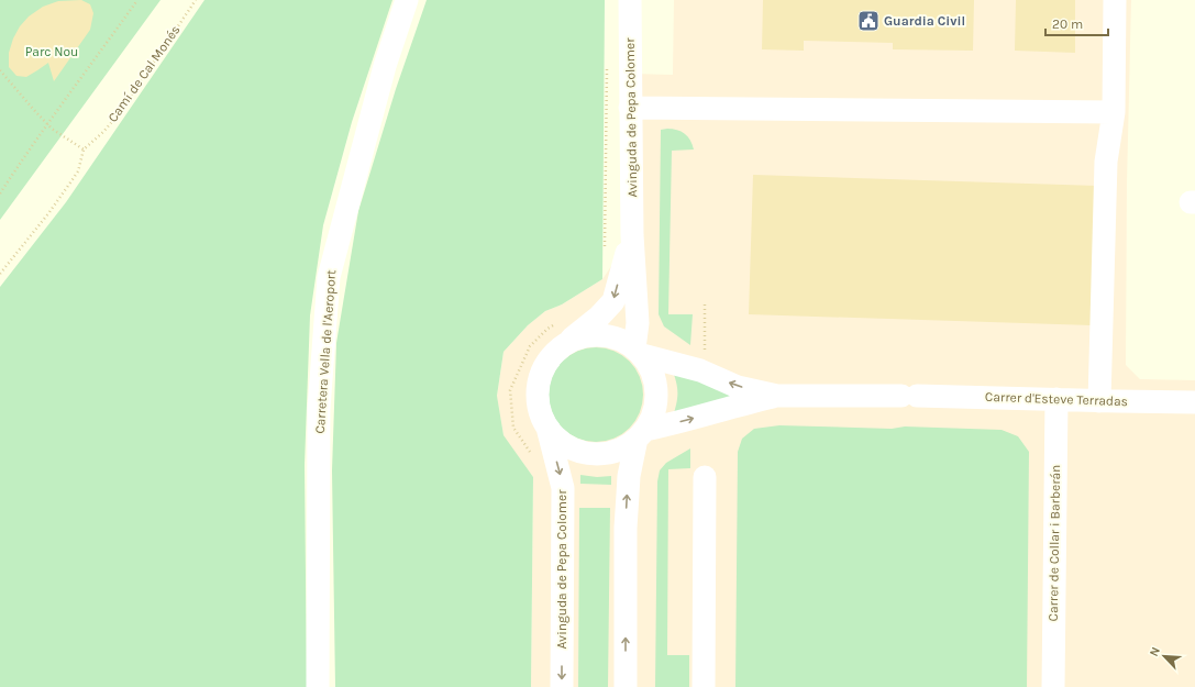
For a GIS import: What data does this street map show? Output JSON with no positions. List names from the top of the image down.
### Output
{
  "streets": {
    "street": [
      "Avinguda de Pepa Colomer",
      "Carretera Vella de l'Aeroport",
      "Carrer d'Esteve Terradas",
      "Carrer de Collar i Barberán"
    ],
    "path": ["Camí de Cal Monés"]
  },
  "crossings": [
    ["Avinguda de Pepa Colomer", "Carrer d'Esteve Terradas"],
    ["Carrer d'Esteve Terradas", "Carrer de Collar i Barberán"]
  ],
  "parks": ["Parc Nou"],
  "places": {
    "public building": ["Guardia Civil"]
  },
  "scale_bar": "20 m",
  "north": "top left"
}
